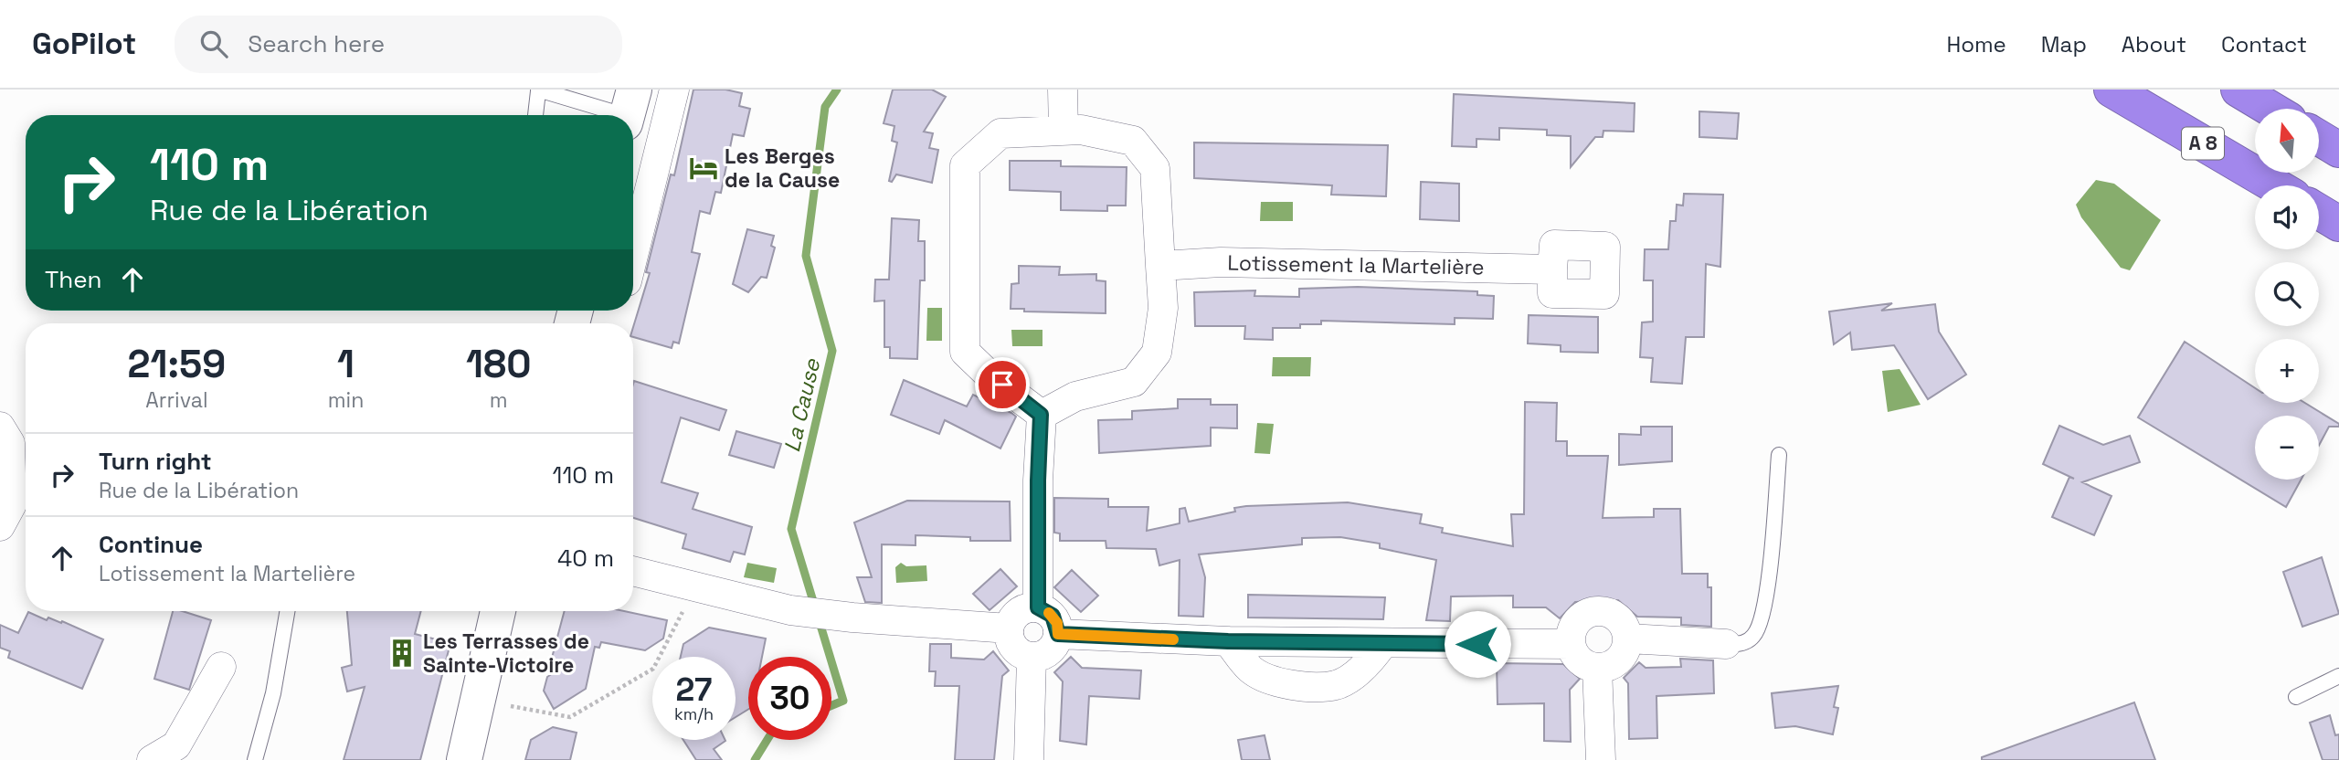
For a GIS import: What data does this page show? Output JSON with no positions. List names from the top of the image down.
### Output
{
  "streets": {
    "highway": ["A 8"],
    "street": ["Lotissement la Martelière"]
  },
  "water": ["La Cause"],
  "places": {
    "hotel": ["Les Berges de la Cause"],
    "building": ["Les Terrasses de Sainte-Victoire"]
  },
  "north": "top",
  "page": {
    "header": "GoPilot",
    "search": "Search here",
    "nav": [
      "Home",
      "Map",
      "About",
      "Contact"
    ],
    "map_buttons": ["+", "−"],
    "turn": ["110 m", "Rue de la Libération"],
    "then": "Then",
    "eta": [
      "21:59",
      "Arrival",
      "1",
      "min",
      "180",
      "m"
    ],
    "list": [
      {
        "name": "Turn right",
        "note": "Rue de la Libération",
        "value": "110 m"
      },
      {
        "name": "Continue",
        "note": "Lotissement la Martelière",
        "value": "40 m"
      }
    ],
    "speed": "27 km/h",
    "limit": "30"
  }
}
